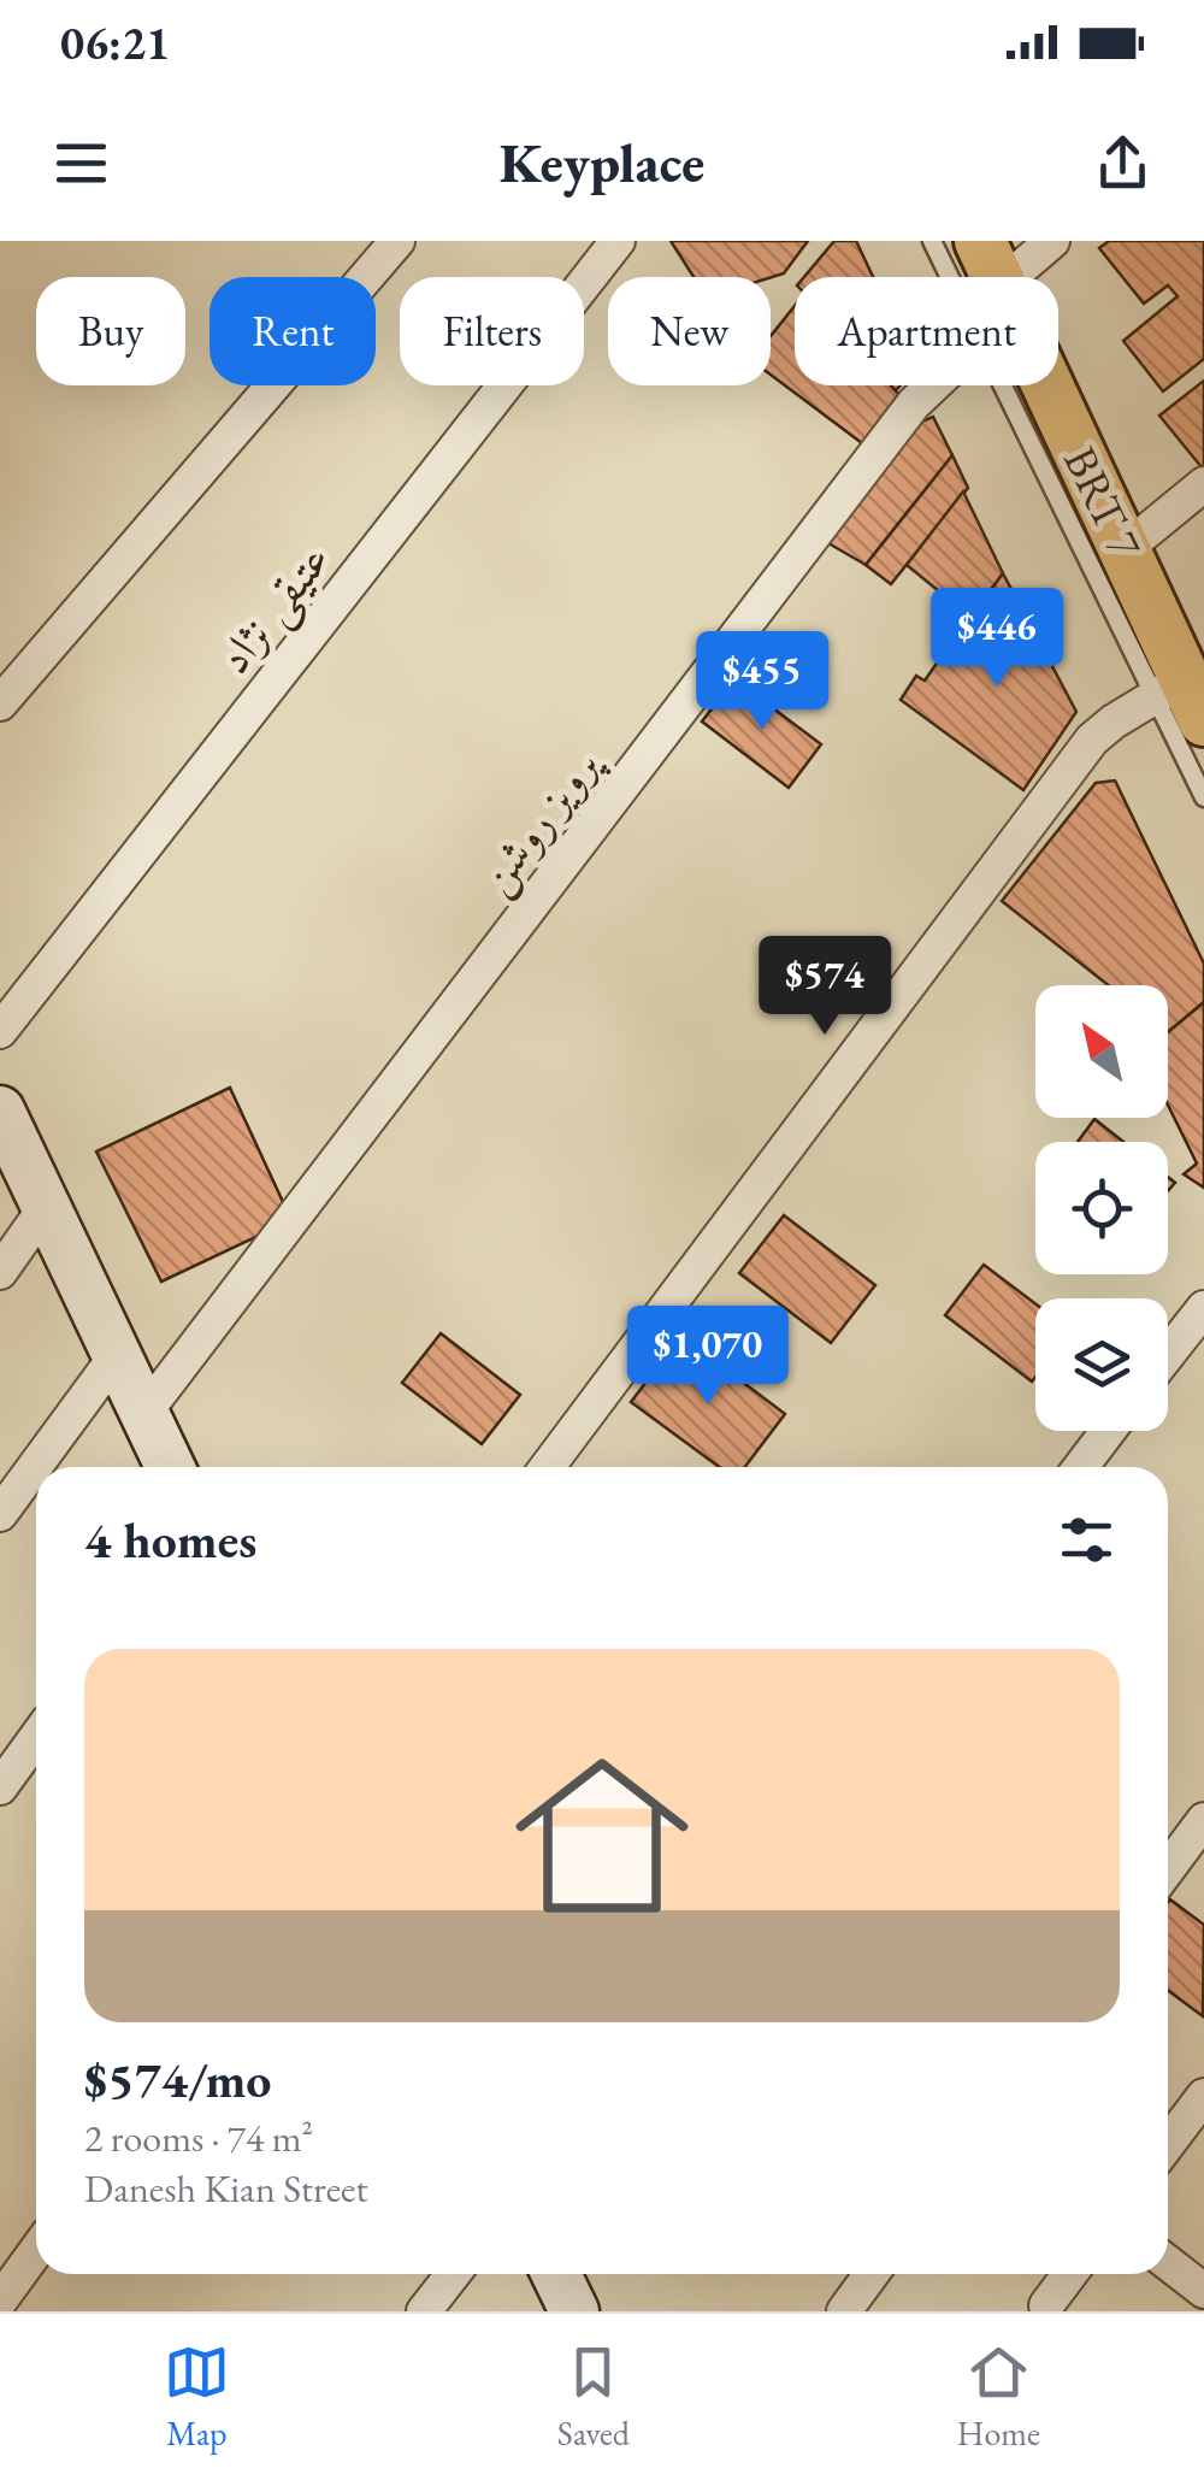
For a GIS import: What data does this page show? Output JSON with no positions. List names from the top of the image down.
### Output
{
  "streets": {
    "street": ["عتیقی نژاد", "پرویز روشن"],
    "lane": ["BRT 7"]
  },
  "north": "top left",
  "page": {
    "status": "06:21",
    "header": "Keyplace",
    "chip": [
      "Buy",
      "Rent",
      "Filters",
      "New",
      "Apartment"
    ],
    "price": [
      "$446",
      "$455",
      "$574",
      "$1,070"
    ],
    "heading": "4 homes",
    "list": [
      {
        "name": "$574/mo",
        "note": "2 rooms · 74 m² · Danesh Kian Street"
      }
    ],
    "tabs": ["Map", "Saved", "Home"]
  }
}
